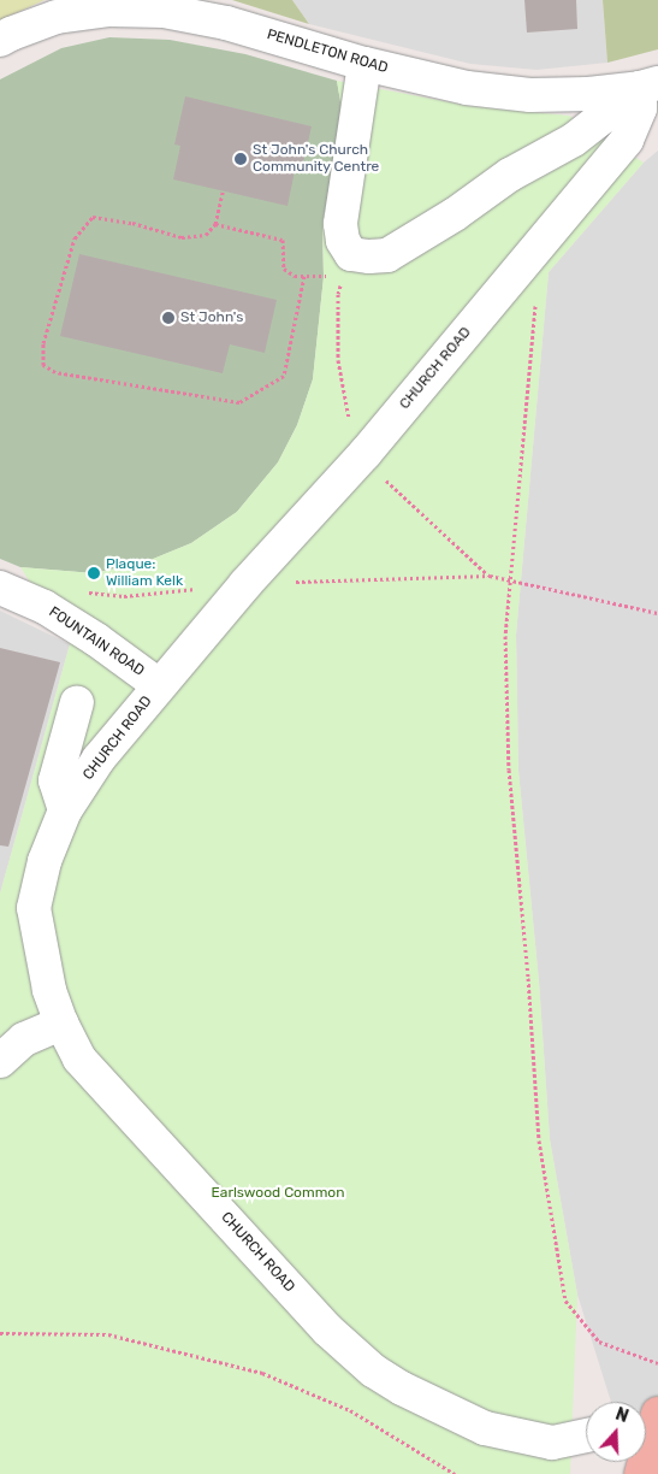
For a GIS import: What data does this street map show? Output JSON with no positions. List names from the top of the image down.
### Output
{
  "streets": {
    "street": ["PENDLETON ROAD", "CHURCH ROAD", "FOUNTAIN ROAD"]
  },
  "crossings": [
    ["PENDLETON ROAD", "CHURCH ROAD"],
    ["CHURCH ROAD", "FOUNTAIN ROAD"]
  ],
  "parks": ["Earlswood Common"],
  "places": ["St John's Church Community Centre", "St John's", "Plaque: William Kelk"],
  "north": "top"
}
